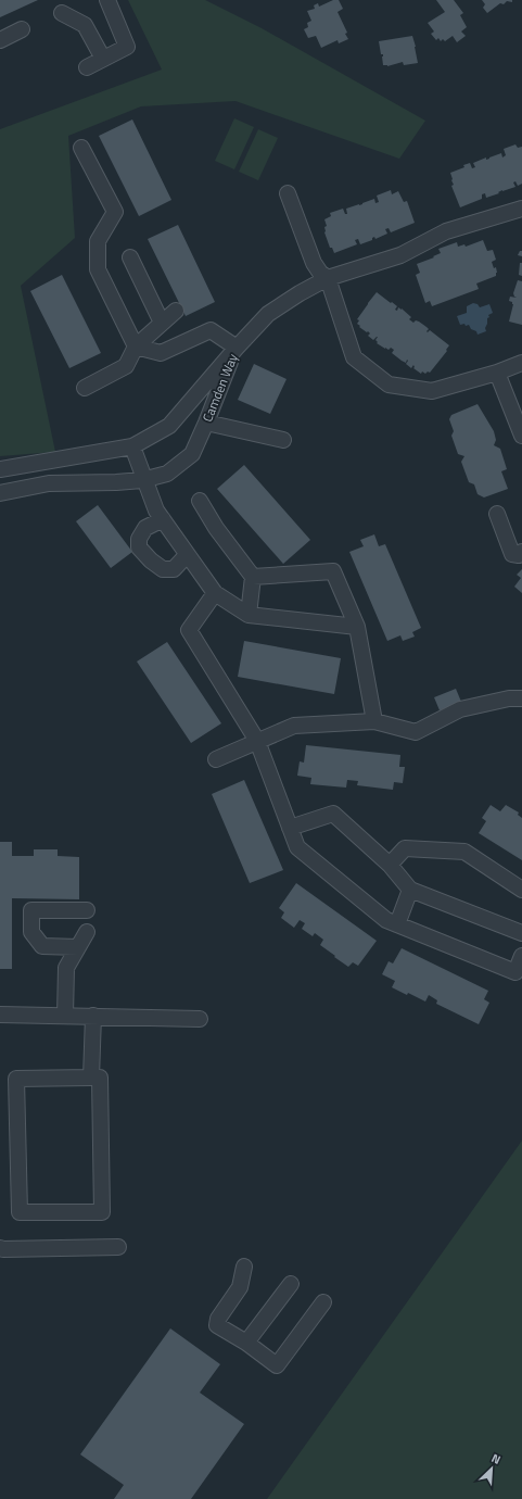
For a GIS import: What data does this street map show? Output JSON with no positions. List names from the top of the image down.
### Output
{
  "streets": {
    "street": ["Camden Way"]
  },
  "north": "top right"
}
